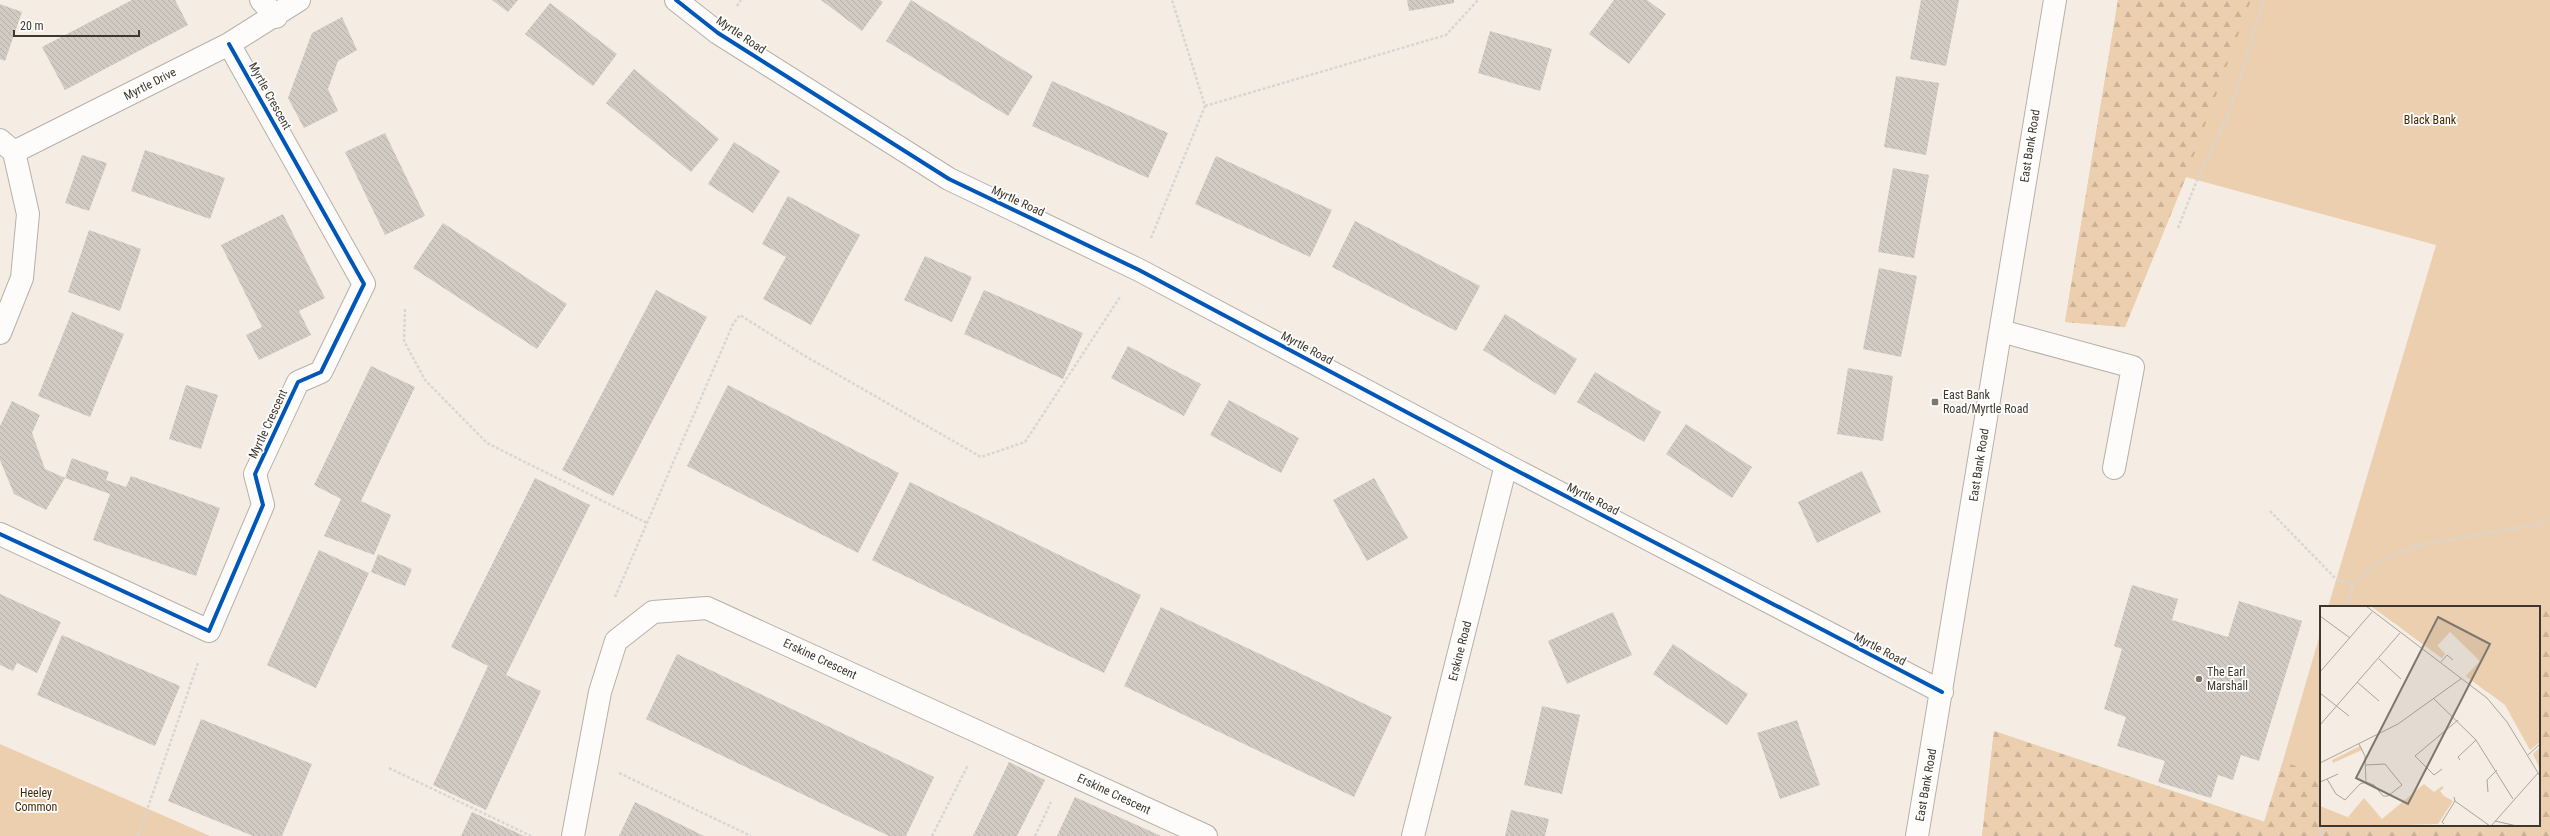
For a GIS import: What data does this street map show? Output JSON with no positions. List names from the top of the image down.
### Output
{
  "streets": {
    "street": [
      "Myrtle Road",
      "Myrtle Drive",
      "Myrtle Crescent",
      "East Bank Road",
      "Erskine Road",
      "Erskine Crescent"
    ]
  },
  "crossings": [
    ["Myrtle Road", "East Bank Road"],
    ["Myrtle Road", "Erskine Road"],
    ["Myrtle Drive", "Myrtle Crescent"]
  ],
  "parks": ["Black Bank", "Heeley Common"],
  "places": {
    "transit": ["East Bank Road/Myrtle Road"],
    "other": ["The Earl Marshall"]
  },
  "scale_bar": "20 m"
}
